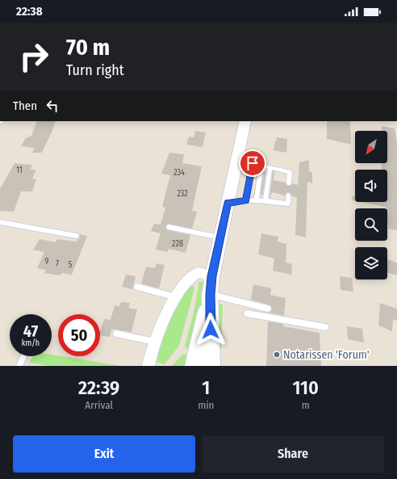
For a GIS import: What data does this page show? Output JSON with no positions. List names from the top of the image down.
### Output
{
  "places": ["Notarissen 'Forum'"],
  "house_numbers": [
    "11",
    "234",
    "232",
    "228",
    "9",
    "7",
    "5"
  ],
  "north": "bottom left",
  "page": {
    "status": "22:38",
    "turn": ["70 m", "Turn right"],
    "then": "Then",
    "speed": "47 km/h",
    "limit": "50",
    "eta": [
      "22:39",
      "Arrival",
      "1",
      "min",
      "110",
      "m"
    ],
    "buttons": ["Exit", "Share"]
  }
}
